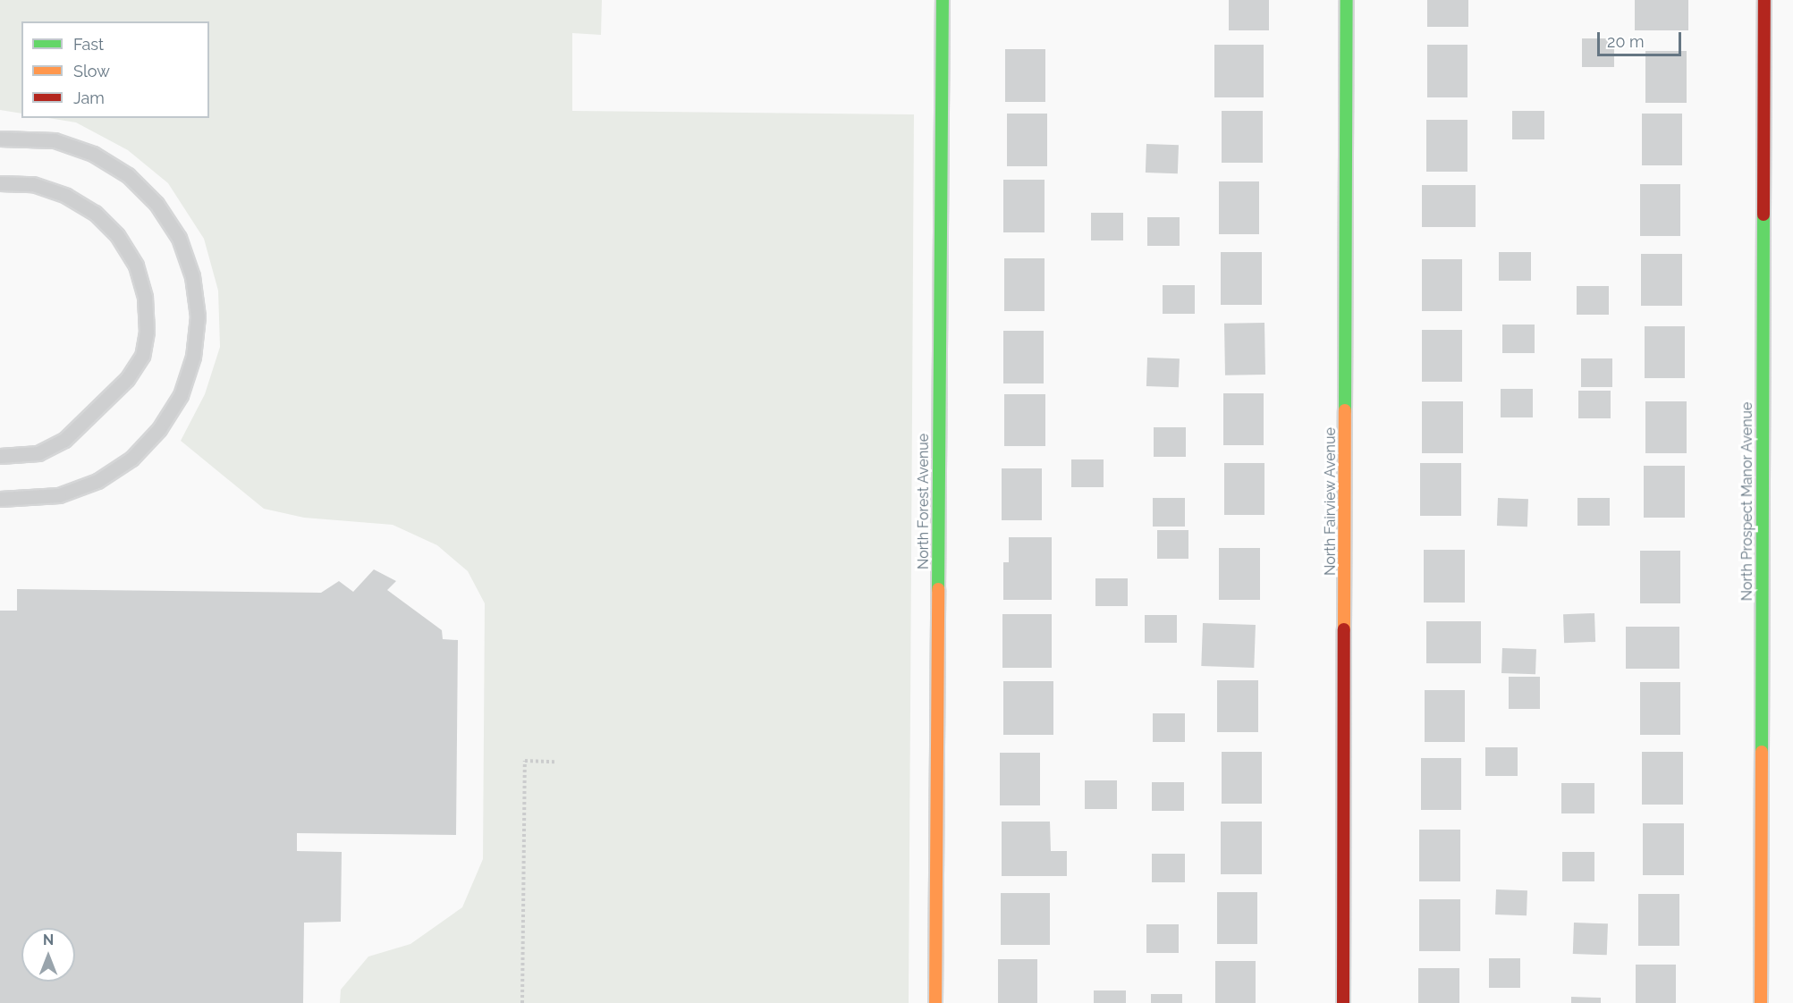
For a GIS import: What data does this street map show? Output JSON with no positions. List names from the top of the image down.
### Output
{
  "streets": {
    "street": ["North Forest Avenue", "North Fairview Avenue", "North Prospect Manor Avenue"]
  },
  "legend": ["Fast", "Slow", "Jam"],
  "scale_bar": "20 m",
  "north": "top"
}
